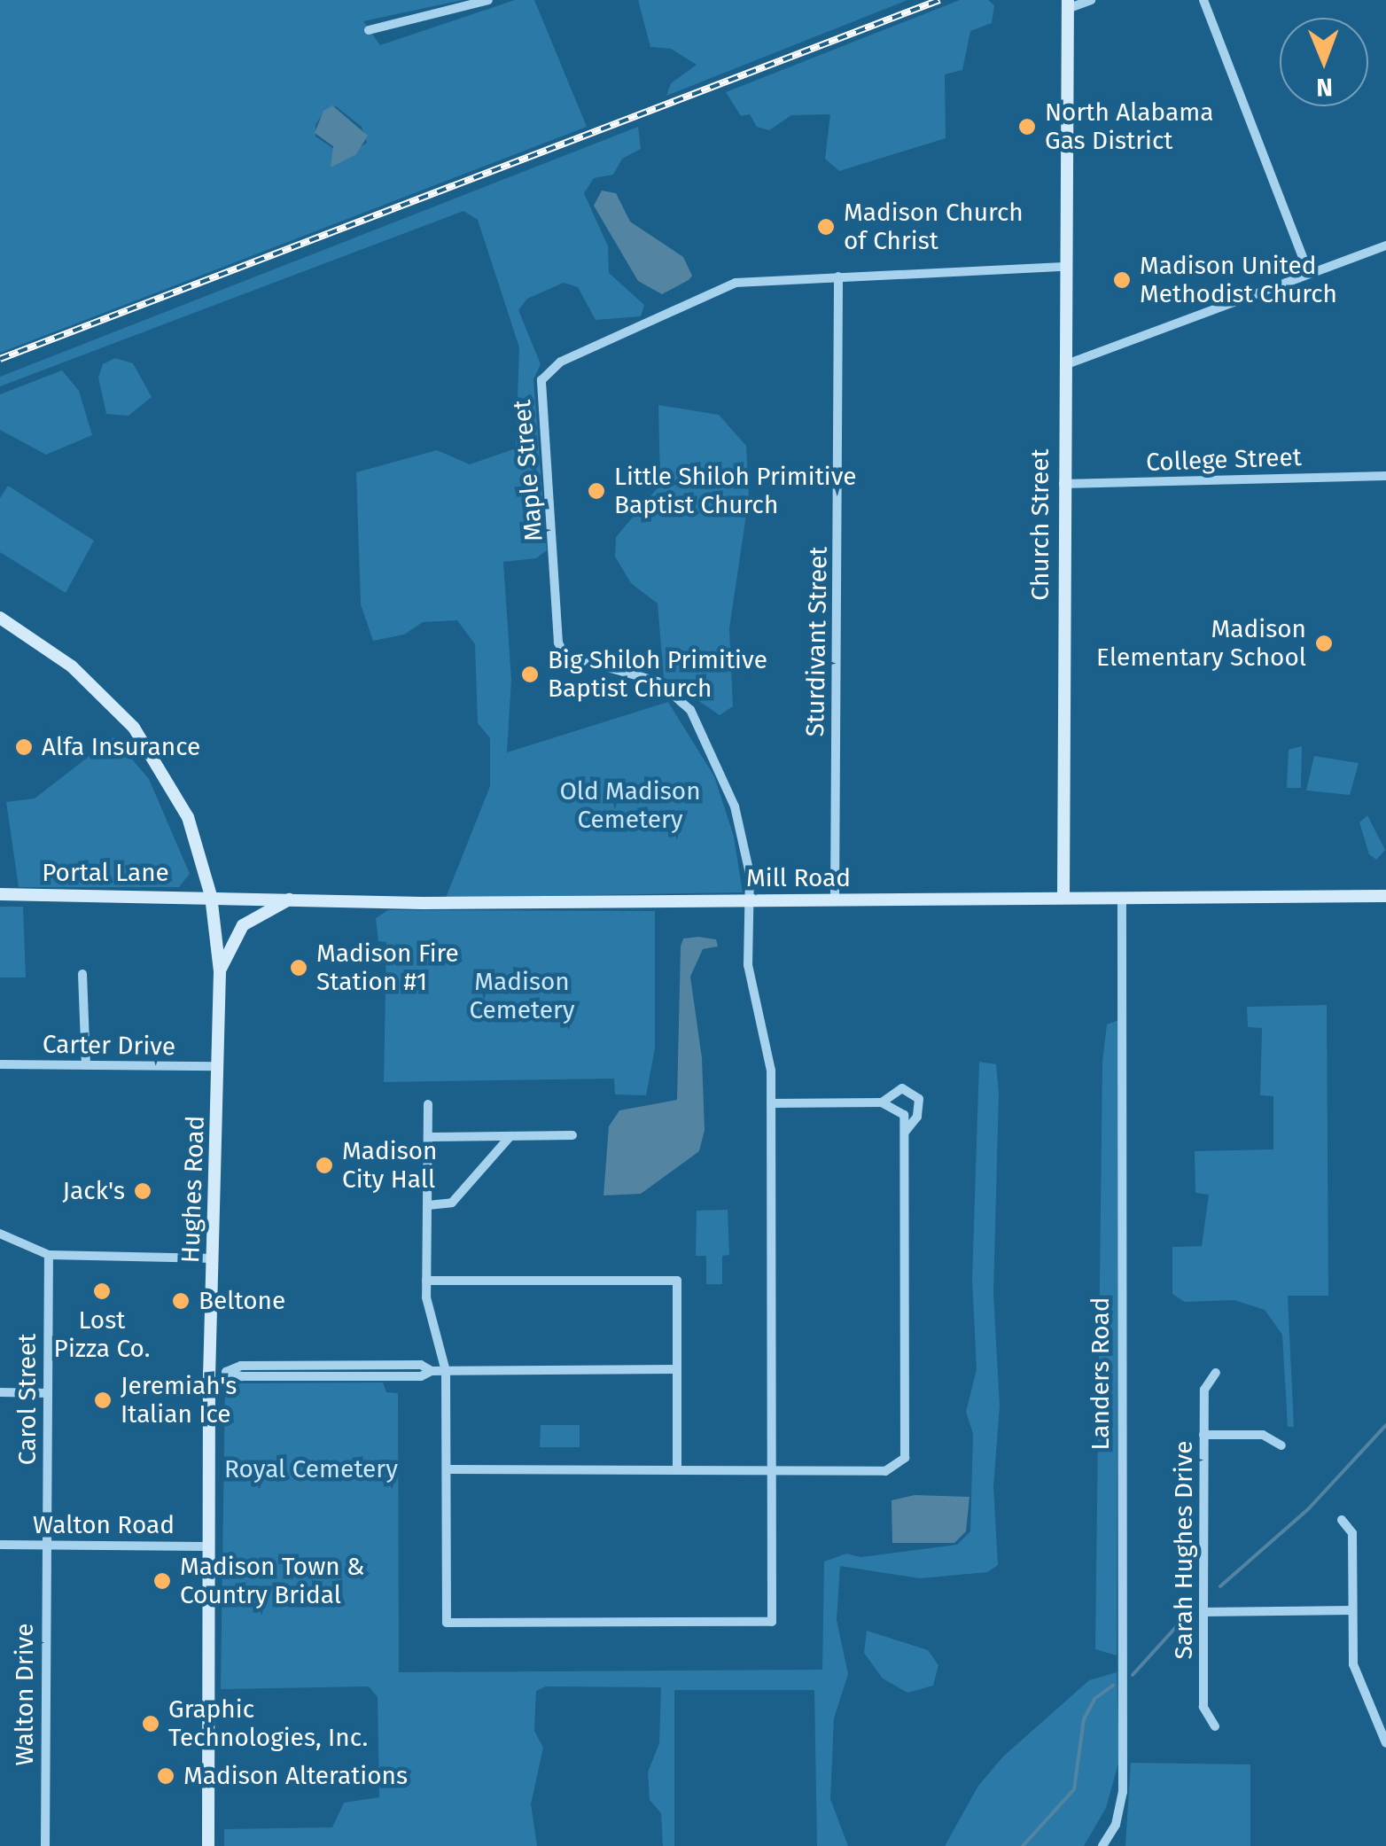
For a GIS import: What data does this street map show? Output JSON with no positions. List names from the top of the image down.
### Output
{
  "streets": {
    "street": [
      "College Street",
      "Maple Street",
      "Church Street",
      "Sturdivant Street",
      "Portal Lane",
      "Mill Road",
      "Carter Drive",
      "Hughes Road",
      "Landers Road",
      "Carol Street",
      "Walton Road",
      "Sarah Hughes Drive",
      "Walton Drive"
    ]
  },
  "crossings": [
    ["College Street", "Church Street"],
    ["Maple Street", "Church Street"],
    ["Maple Street", "Sturdivant Street"],
    ["Maple Street", "Mill Road"],
    ["Church Street", "Mill Road"],
    ["Sturdivant Street", "Mill Road"],
    ["Portal Lane", "Mill Road"],
    ["Portal Lane", "Hughes Road"],
    ["Mill Road", "Hughes Road"],
    ["Mill Road", "Landers Road"],
    ["Carter Drive", "Hughes Road"],
    ["Hughes Road", "Walton Road"],
    ["Carol Street", "Walton Road"],
    ["Carol Street", "Walton Drive"],
    ["Walton Road", "Walton Drive"]
  ],
  "parks": ["Old Madison Cemetery", "Madison Cemetery", "Royal Cemetery"],
  "places": [
    "North Alabama Gas District",
    "Madison Church of Christ",
    "Madison United Methodist Church",
    "Little Shiloh Primitive Baptist Church",
    "Madison Elementary School",
    "Big Shiloh Primitive Baptist Church",
    "Alfa Insurance",
    "Madison Fire Station #1",
    "Madison City Hall",
    "Jack's",
    "Lost Pizza Co.",
    "Beltone",
    "Jeremiah's Italian Ice",
    "Madison Town & Country Bridal",
    "Graphic Technologies, Inc.",
    "Madison Alterations"
  ],
  "north": "bottom"
}
